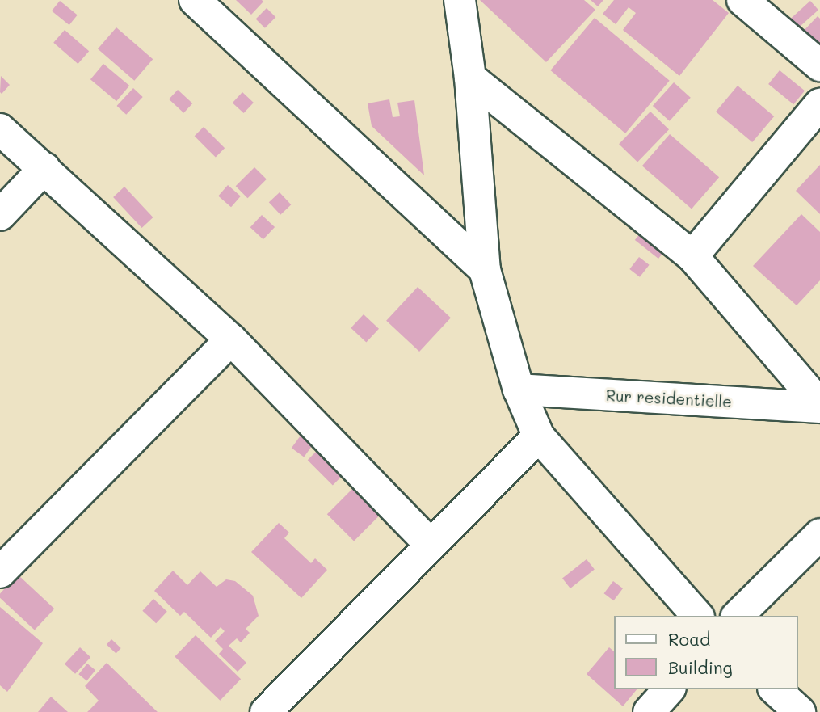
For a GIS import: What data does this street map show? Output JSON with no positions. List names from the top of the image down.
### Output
{
  "streets": {
    "street": ["Rur residentielle"]
  },
  "legend": ["Road", "Building"]
}
